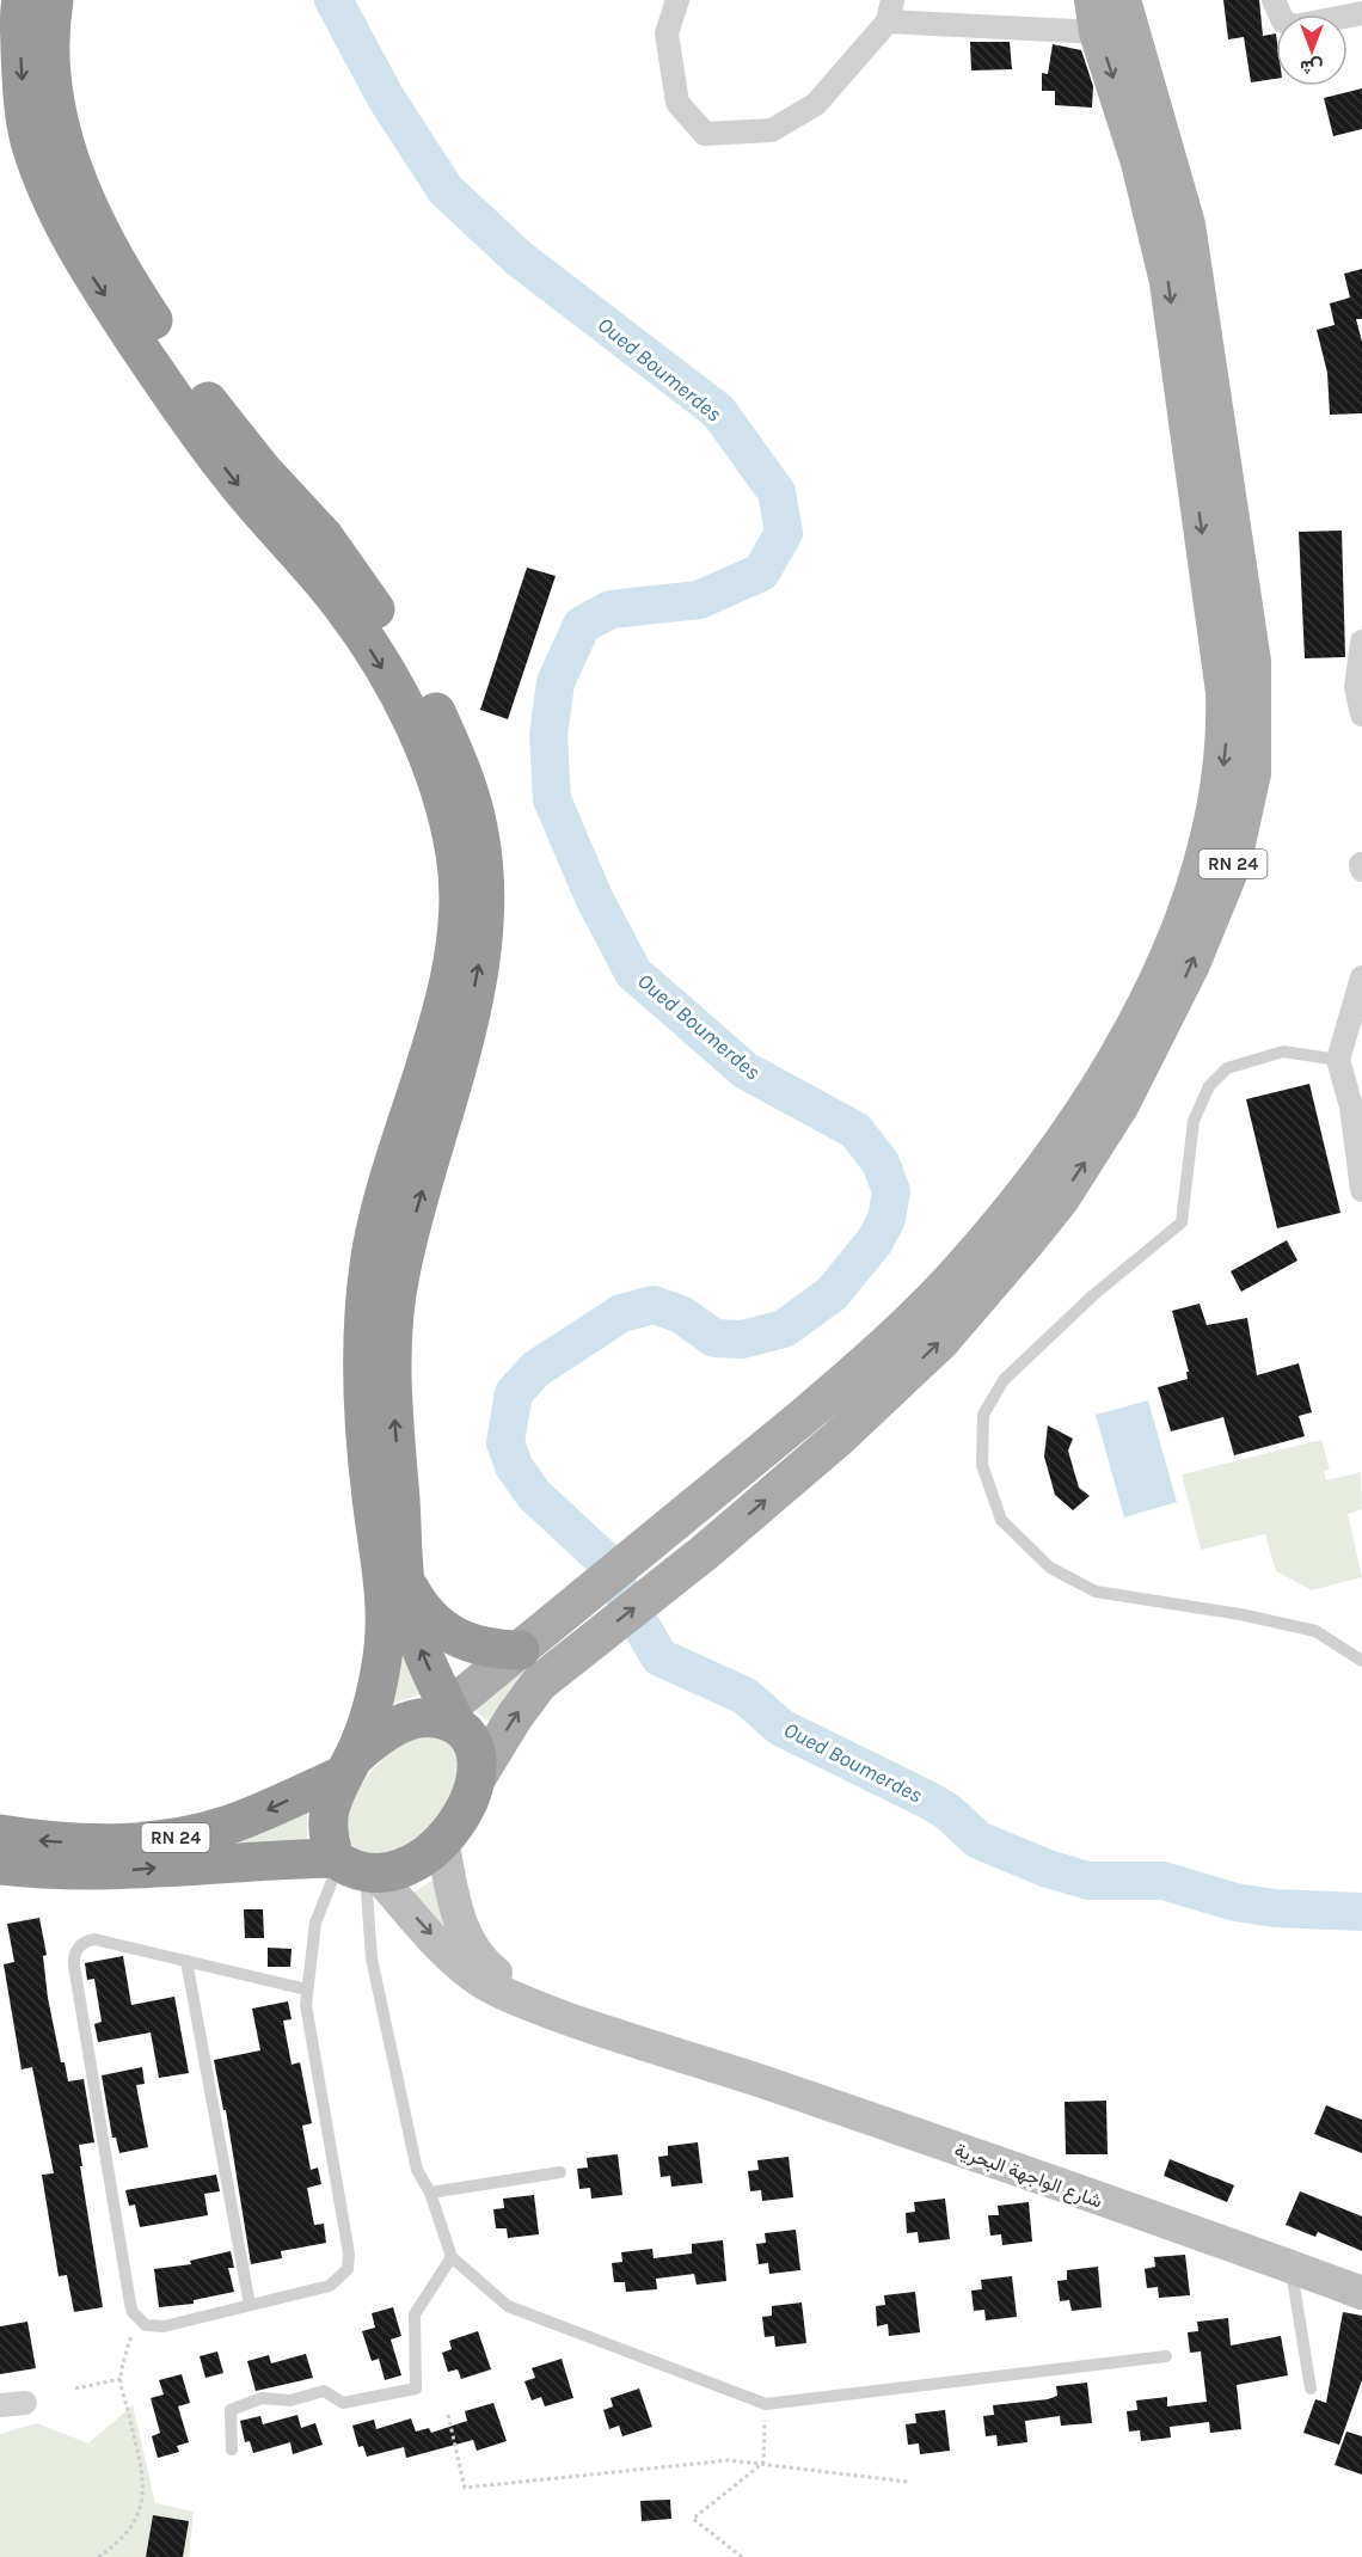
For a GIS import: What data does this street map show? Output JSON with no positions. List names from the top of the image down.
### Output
{
  "streets": {
    "highway": ["RN 24"],
    "main road": ["شارع الواجهة البحرية"]
  },
  "crossings": [
    ["RN 24", "شارع الواجهة البحرية"]
  ],
  "water": ["Oued Boumerdes"],
  "north": "bottom"
}
